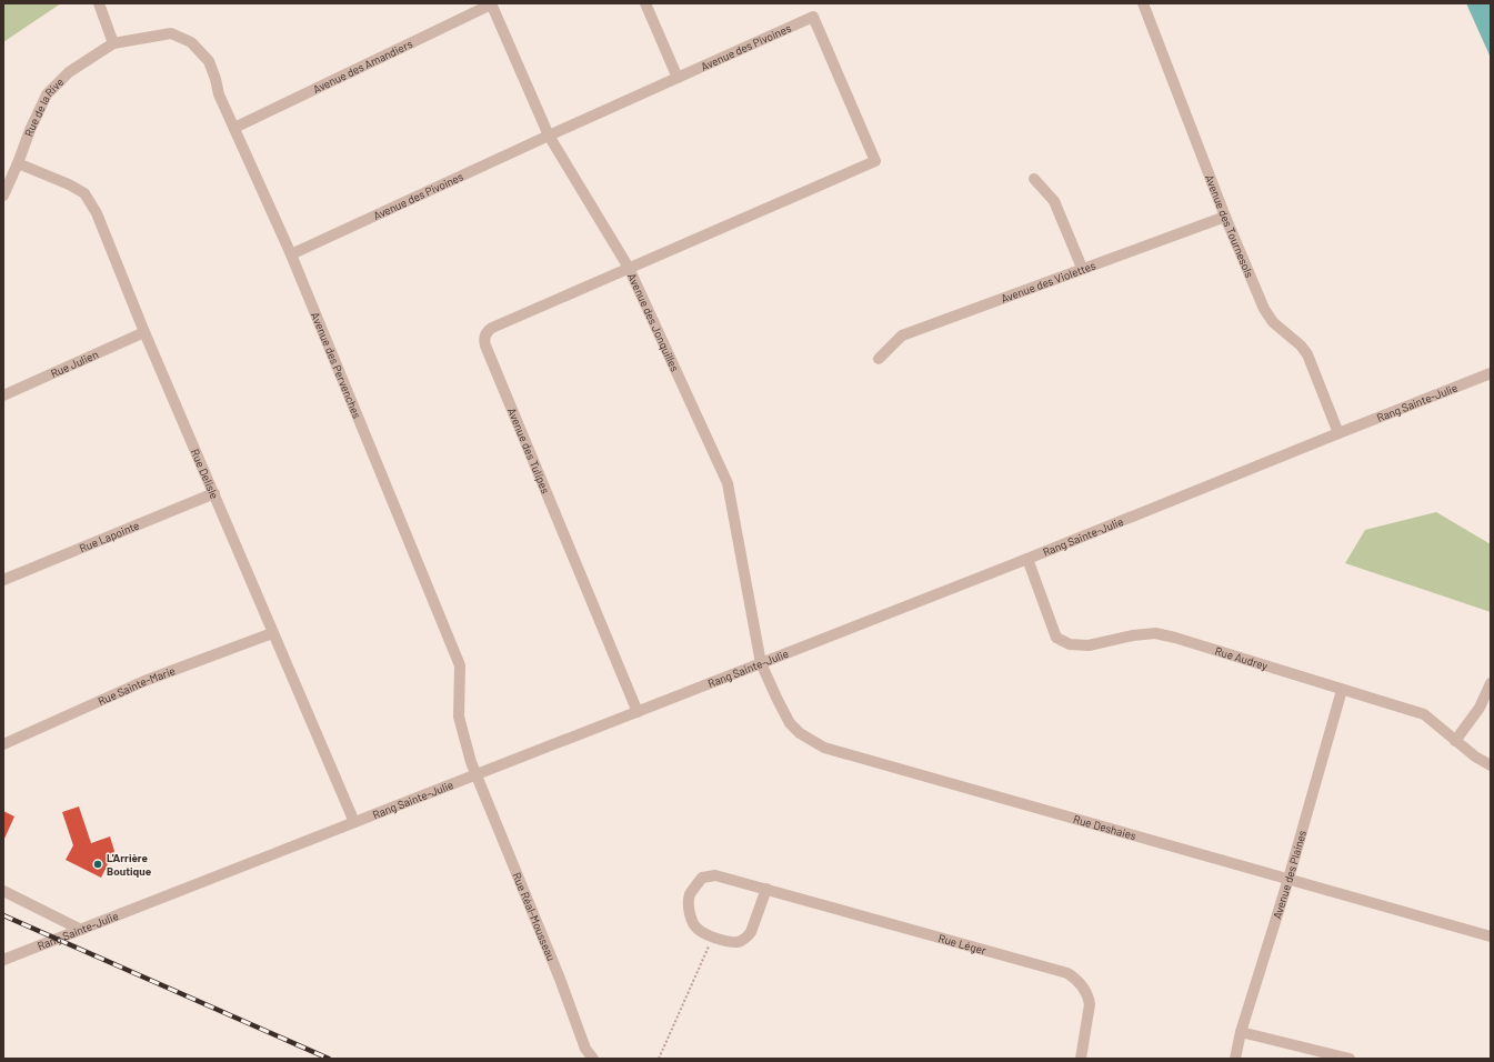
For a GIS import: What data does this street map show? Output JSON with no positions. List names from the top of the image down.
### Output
{
  "streets": {
    "street": [
      "Avenue des Pivoines",
      "Avenue des Amandiers",
      "Rue de la Rive",
      "Avenue des Tournesols",
      "Avenue des Violettes",
      "Avenue des Jonquilles",
      "Rue Julien",
      "Avenue des Pervenches",
      "Rang Sainte-Julie",
      "Avenue des Tulipes",
      "Rue Delisle",
      "Rue Lapointe",
      "Rue Audrey",
      "Rue Sainte-Marie",
      "Rue Deshaies",
      "Avenue des Plaines",
      "Rue Réal-Mousseau",
      "Rue Léger"
    ]
  },
  "crossings": [
    ["Avenue des Pivoines", "Avenue des Jonquilles"],
    ["Avenue des Pivoines", "Avenue des Pervenches"],
    ["Avenue des Pivoines", "Avenue des Tulipes"],
    ["Avenue des Amandiers", "Avenue des Jonquilles"],
    ["Avenue des Amandiers", "Avenue des Pervenches"],
    ["Rue de la Rive", "Avenue des Pervenches"],
    ["Rue de la Rive", "Rue Delisle"],
    ["Avenue des Tournesols", "Avenue des Violettes"],
    ["Avenue des Tournesols", "Rang Sainte-Julie"],
    ["Avenue des Jonquilles", "Rang Sainte-Julie"],
    ["Avenue des Jonquilles", "Avenue des Tulipes"],
    ["Avenue des Jonquilles", "Rue Deshaies"],
    ["Rue Julien", "Rue Delisle"],
    ["Avenue des Pervenches", "Rang Sainte-Julie"],
    ["Avenue des Pervenches", "Rue Réal-Mousseau"],
    ["Rang Sainte-Julie", "Avenue des Tulipes"],
    ["Rang Sainte-Julie", "Rue Delisle"],
    ["Rang Sainte-Julie", "Rue Audrey"],
    ["Rang Sainte-Julie", "Rue Deshaies"],
    ["Rang Sainte-Julie", "Rue Réal-Mousseau"],
    ["Rue Delisle", "Rue Lapointe"],
    ["Rue Delisle", "Rue Sainte-Marie"],
    ["Rue Audrey", "Avenue des Plaines"],
    ["Rue Deshaies", "Avenue des Plaines"]
  ],
  "places": ["L'Arrière Boutique"]
}
